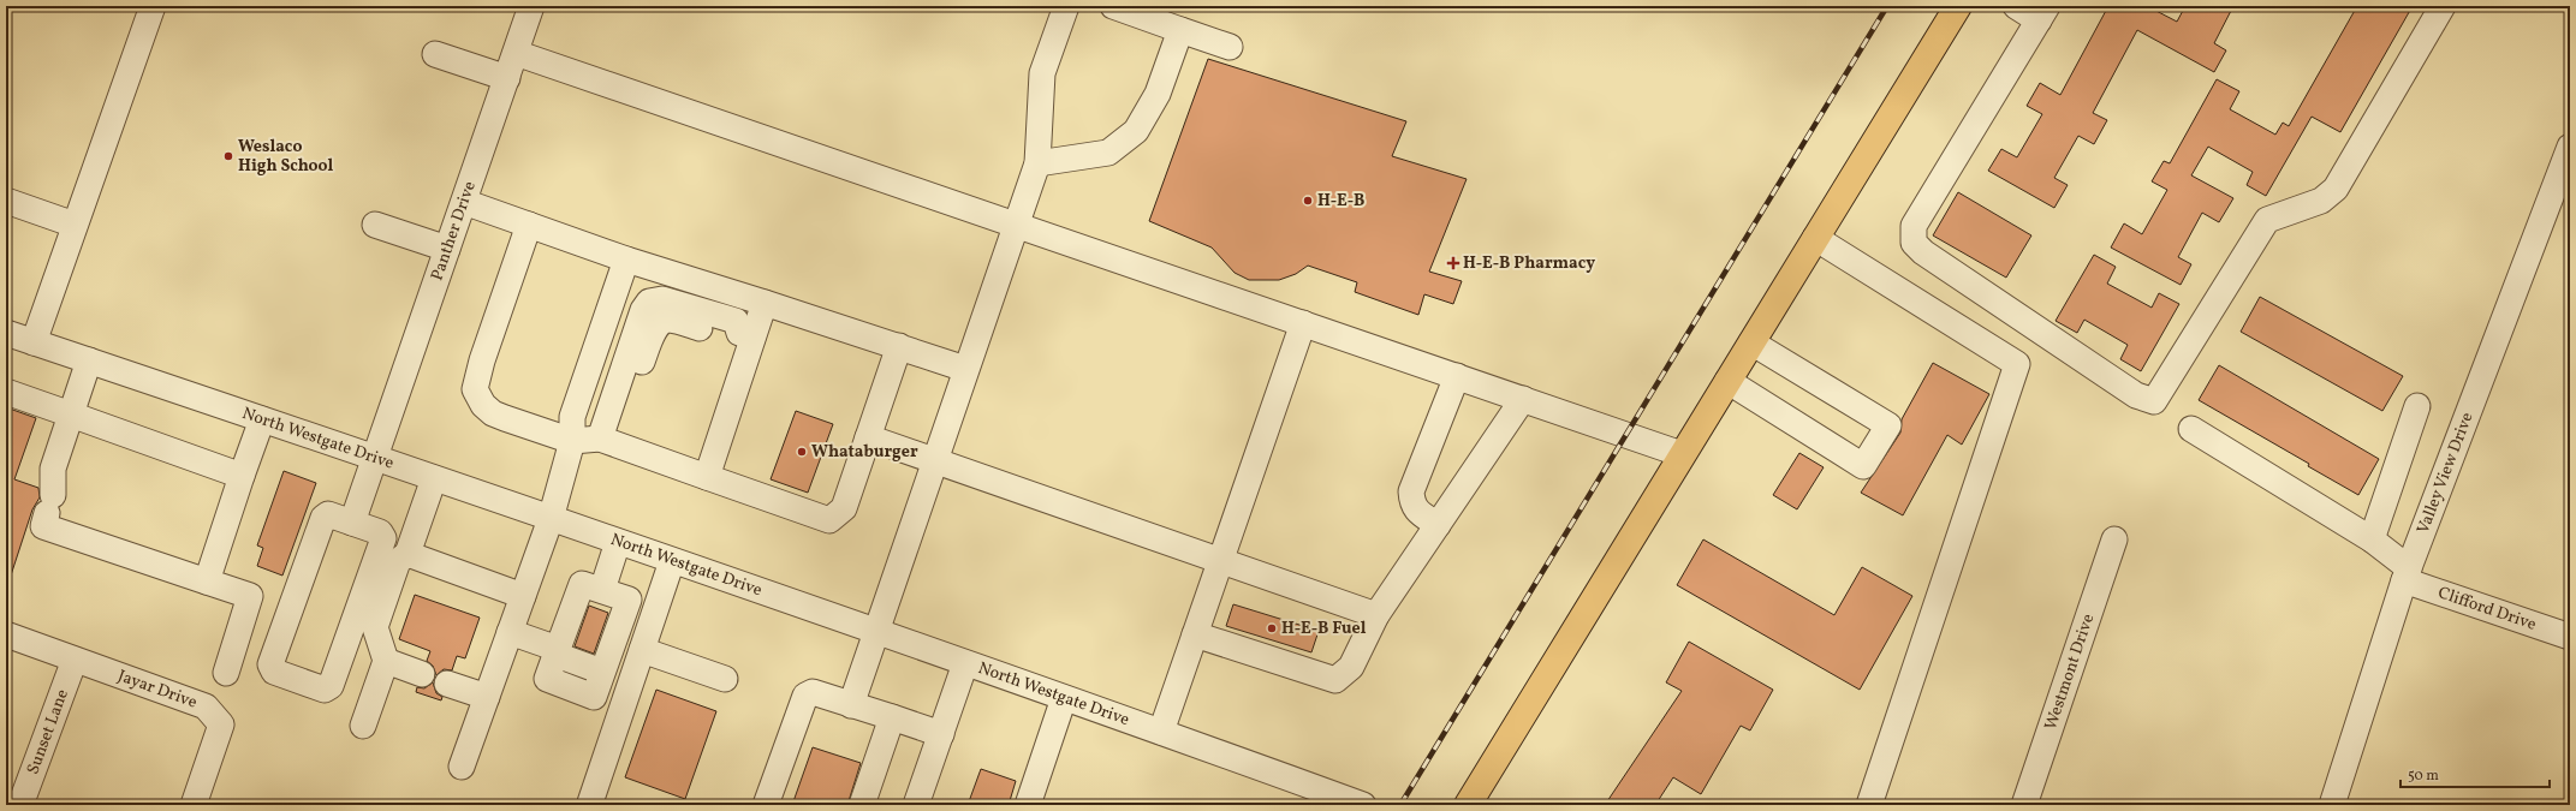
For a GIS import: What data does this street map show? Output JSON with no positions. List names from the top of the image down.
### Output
{
  "streets": {
    "street": [
      "Panther Drive",
      "North Westgate Drive",
      "Valley View Drive",
      "Clifford Drive",
      "Westmont Drive",
      "Jayar Drive",
      "Sunset Lane"
    ]
  },
  "crossings": [
    ["Panther Drive", "North Westgate Drive"],
    ["Valley View Drive", "Clifford Drive"],
    ["Jayar Drive", "Sunset Lane"]
  ],
  "places": {
    "other": [
      "Weslaco High School",
      "H-E-B",
      "Whataburger",
      "H-E-B Fuel"
    ],
    "health": ["H-E-B Pharmacy"]
  },
  "scale_bar": "50 m"
}
